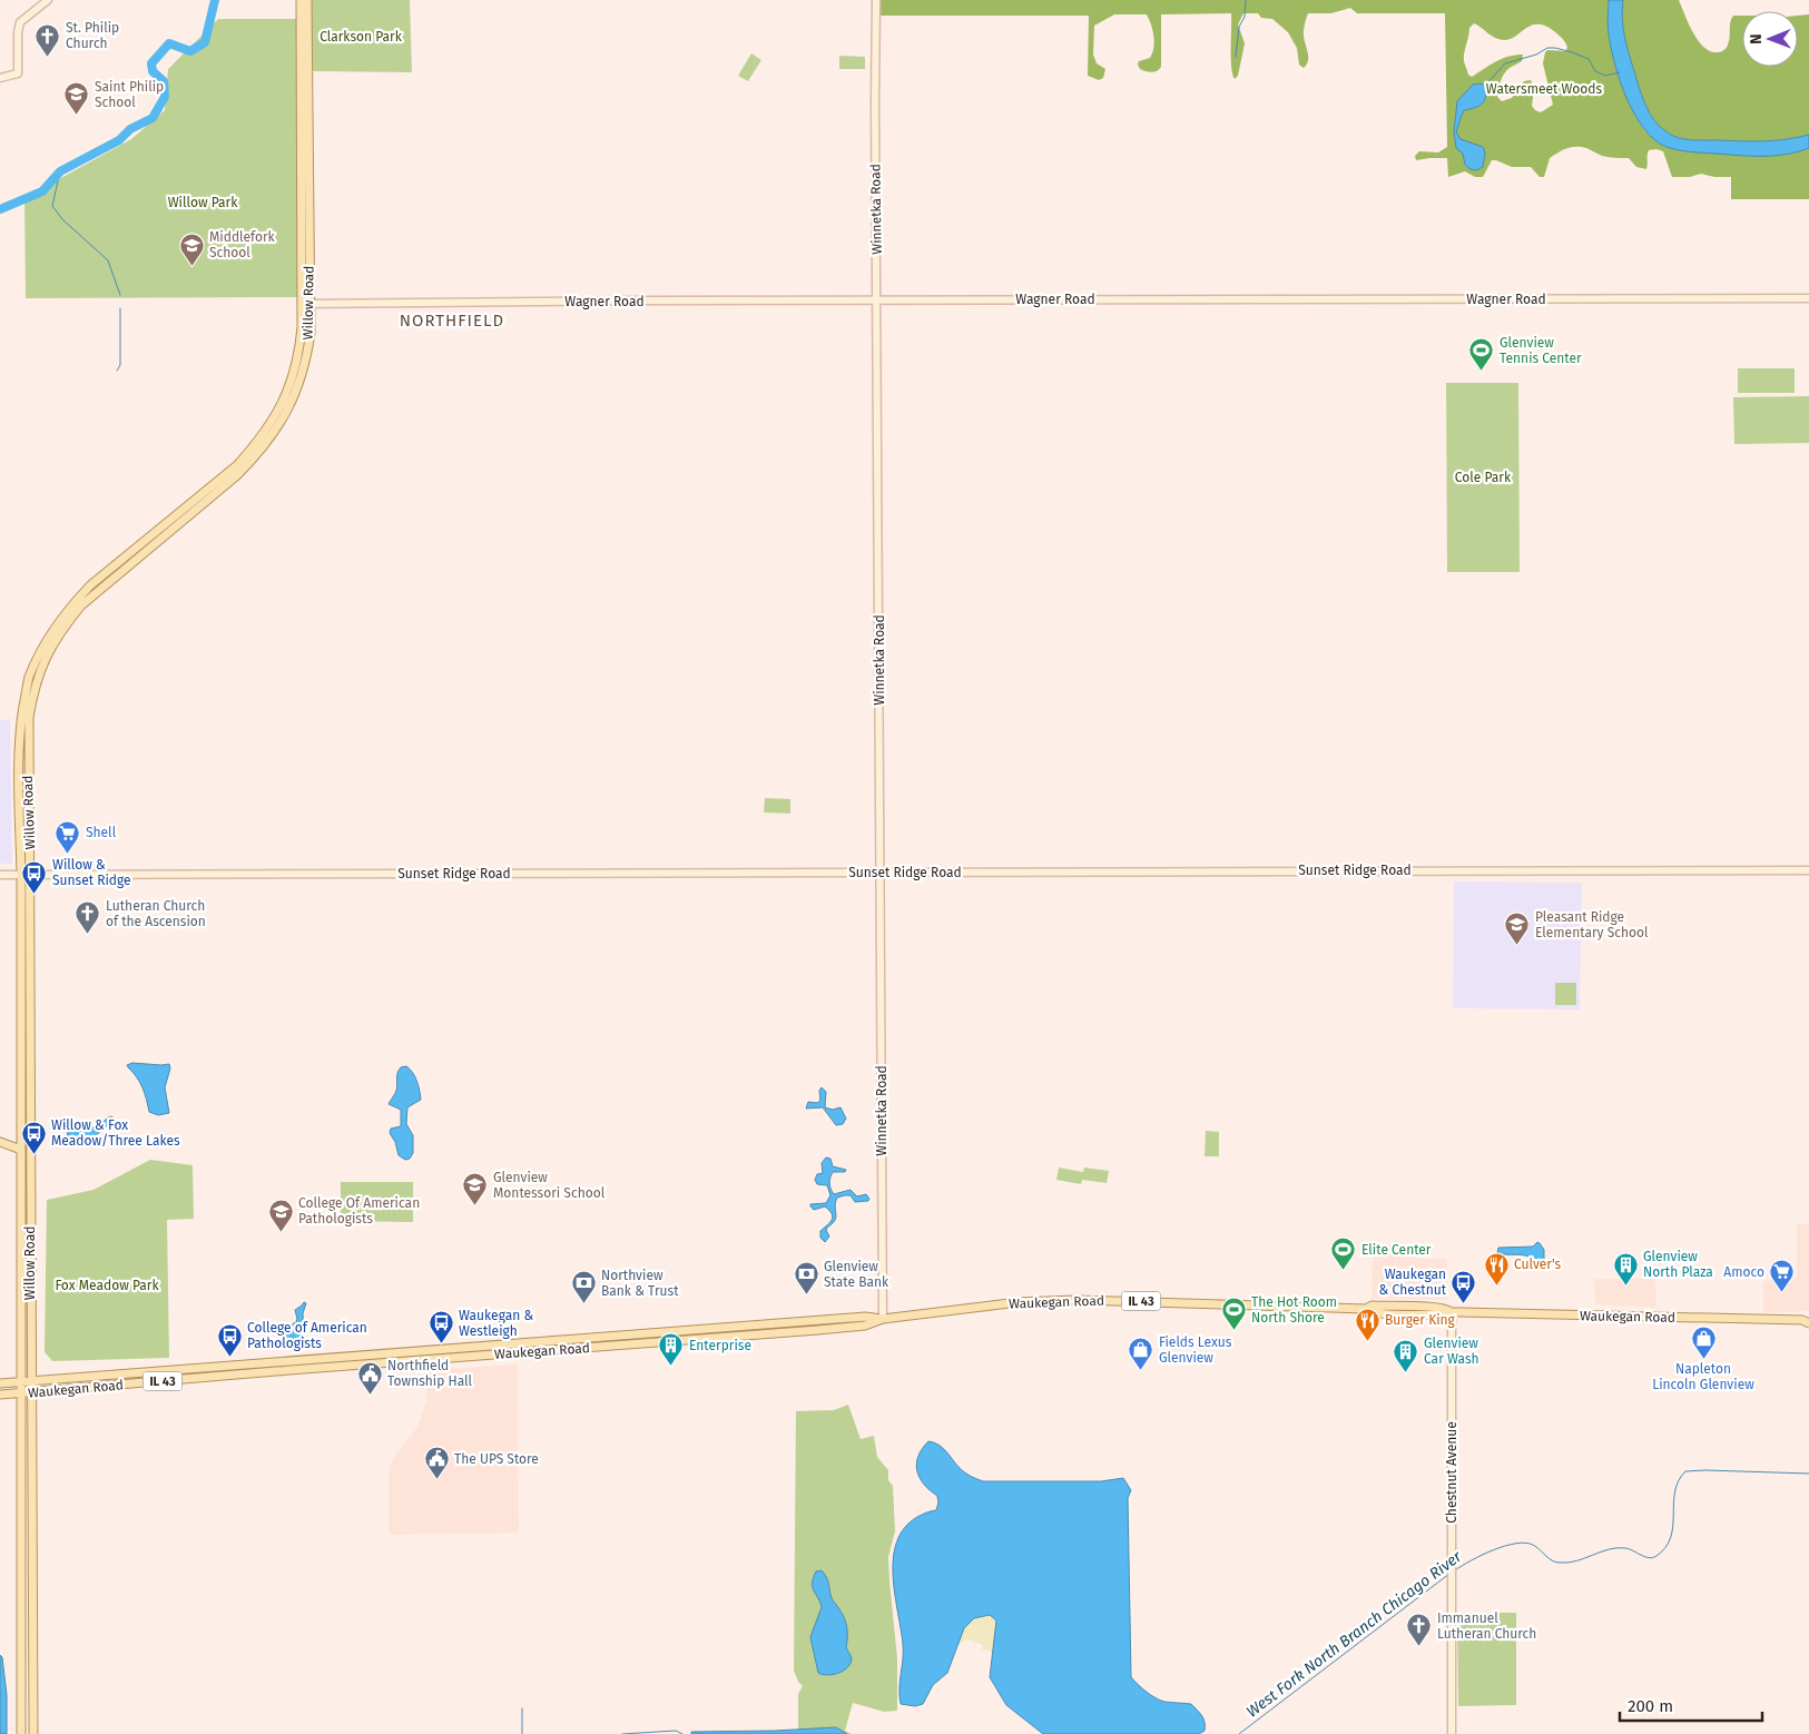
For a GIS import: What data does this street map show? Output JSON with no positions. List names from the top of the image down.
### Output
{
  "streets": {
    "main road": ["Willow Road", "IL 43", "Waukegan Road"],
    "street": [
      "Winnetka Road",
      "Wagner Road",
      "Sunset Ridge Road",
      "Chestnut Avenue"
    ]
  },
  "crossings": [
    ["Winnetka Road", "Wagner Road"],
    ["Winnetka Road", "Sunset Ridge Road"],
    ["Winnetka Road", "Waukegan Road"],
    ["Wagner Road", "Willow Road"],
    ["Willow Road", "Sunset Ridge Road"],
    ["Willow Road", "Waukegan Road"],
    ["Waukegan Road", "Chestnut Avenue"]
  ],
  "districts": ["NORTHFIELD"],
  "water": ["West Fork North Branch Chicago River"],
  "parks": [
    "Clarkson Park",
    "Watersmeet Woods",
    "Willow Park",
    "Cole Park",
    "Fox Meadow Park"
  ],
  "places": {
    "church": ["St. Philip Church", "Lutheran Church of the Ascension", "Immanuel Lutheran Church"],
    "school or university": [
      "Saint Philip School",
      "Middlefork School",
      "Pleasant Ridge Elementary School",
      "Glenview Montessori School",
      "College Of American Pathologists"
    ],
    "sports": ["Glenview Tennis Center", "Elite Center", "The Hot Room North Shore"],
    "supermarket": ["Shell", "Amoco"],
    "bus stop": [
      "Willow & Sunset Ridge",
      "Willow & Fox Meadow/Three Lakes",
      "Waukegan & Chestnut",
      "Waukegan & Westleigh",
      "College of American Pathologists"
    ],
    "restaurant": ["Culver's", "Burger King"],
    "building": ["Glenview North Plaza", "Enterprise", "Glenview Car Wash"],
    "bank": ["Glenview State Bank", "Northview Bank & Trust"],
    "shop": ["Napleton Lincoln Glenview", "Fields Lexus Glenview"],
    "public building": ["Northfield Township Hall", "The UPS Store"]
  },
  "scale_bar": "200 m",
  "north": "left"
}
